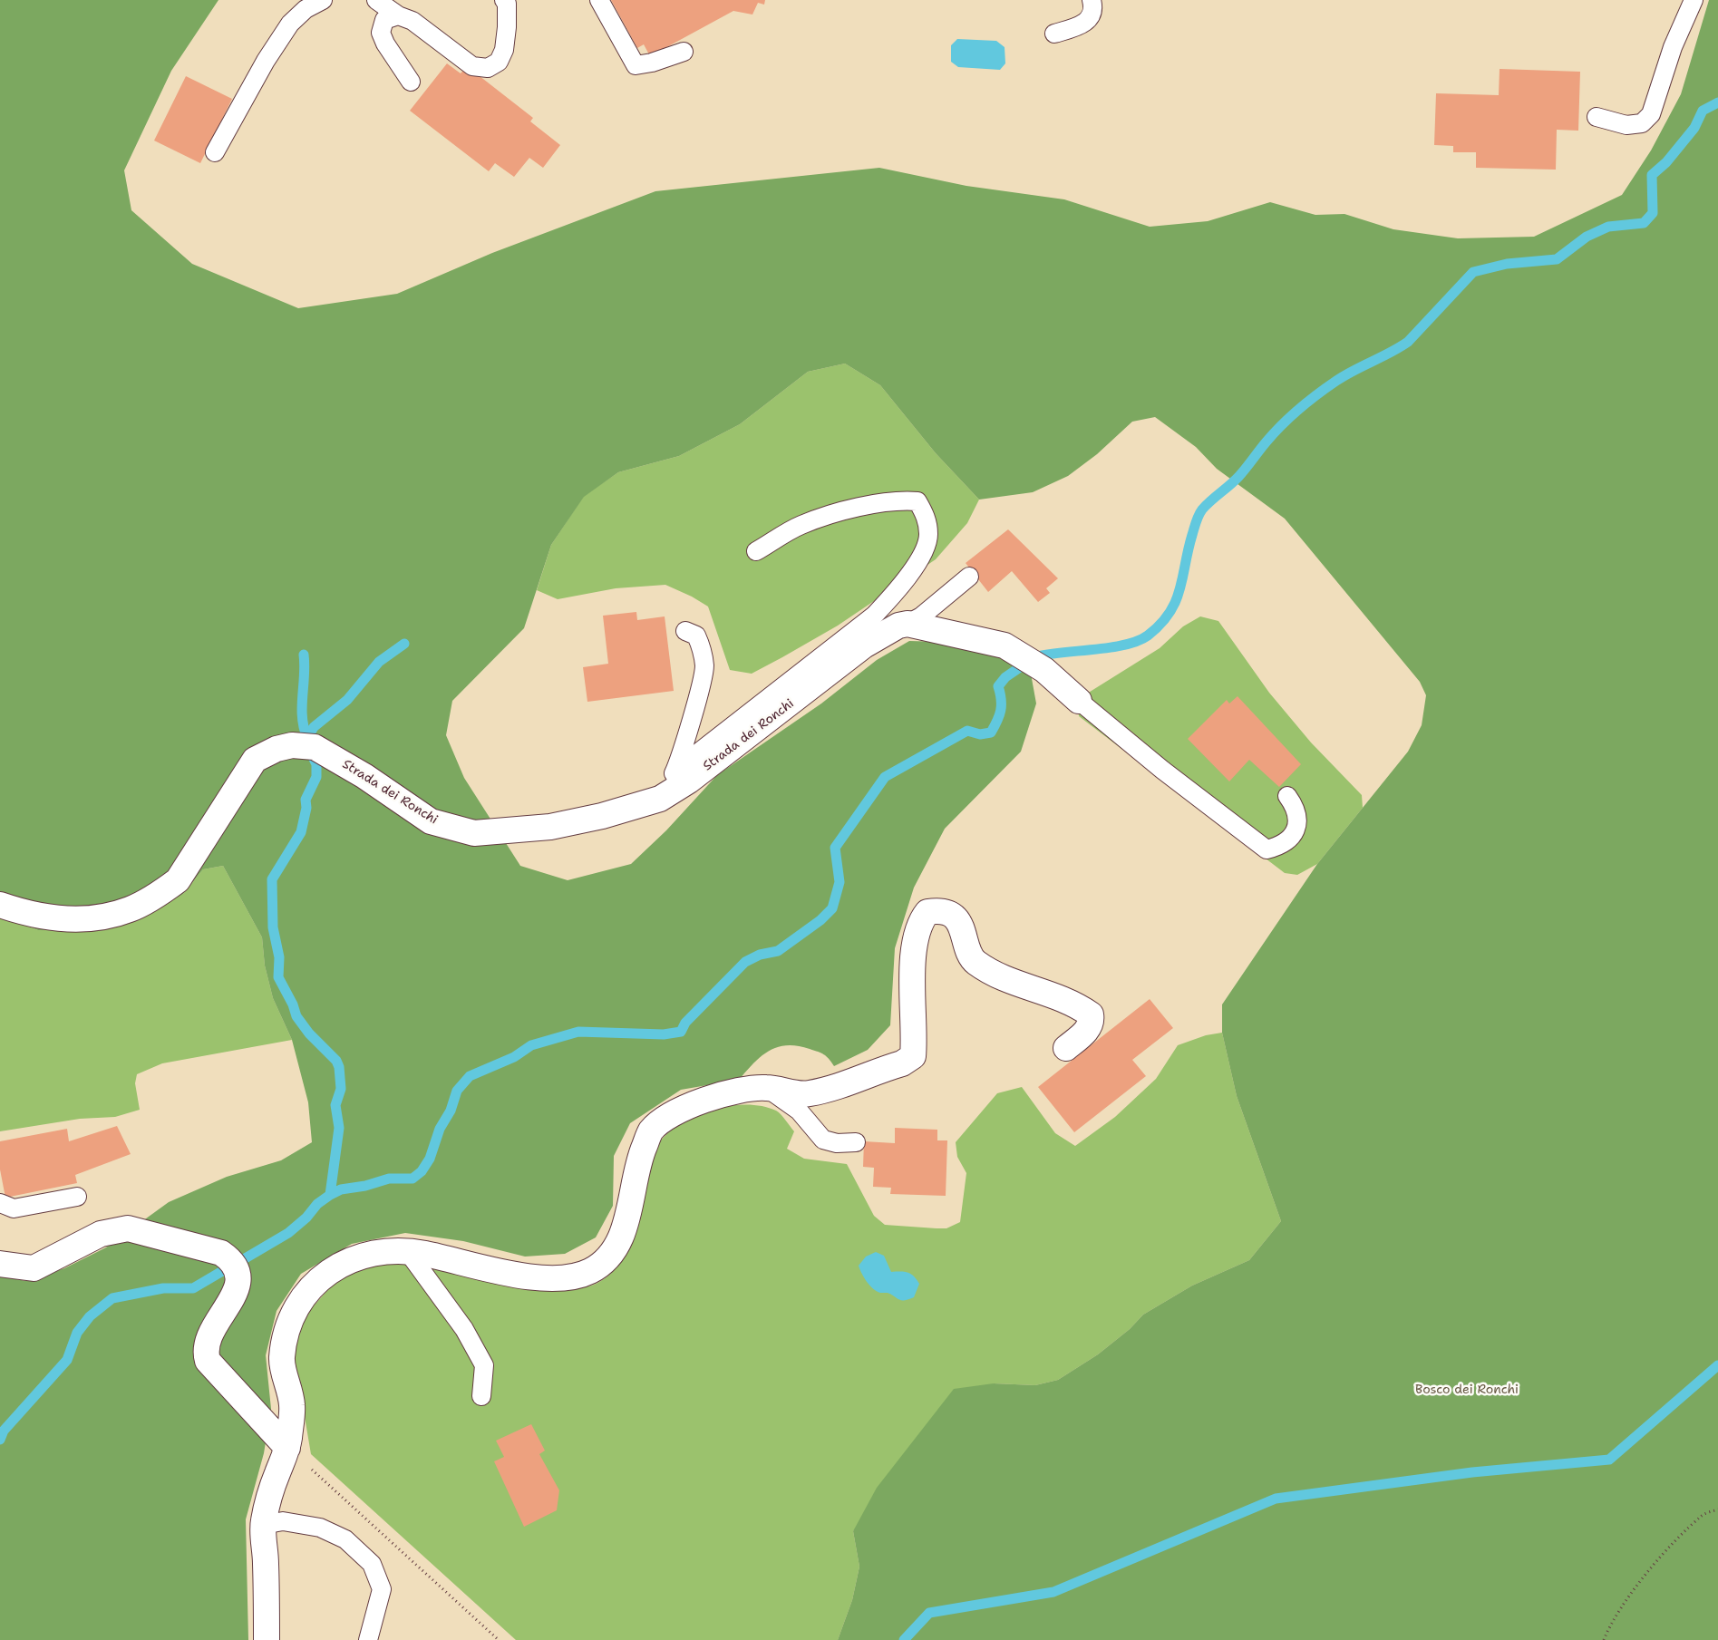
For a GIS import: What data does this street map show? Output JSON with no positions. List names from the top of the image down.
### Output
{
  "streets": {
    "street": ["Strada dei Ronchi"]
  },
  "parks": ["Bosco dei Ronchi"]
}
